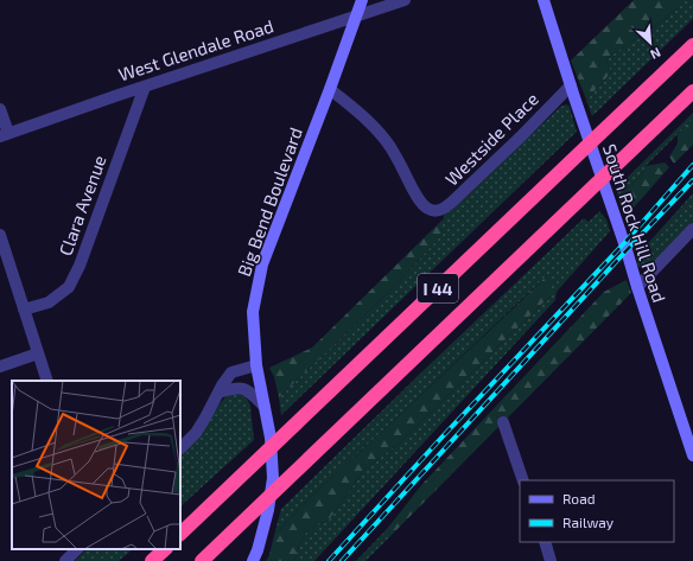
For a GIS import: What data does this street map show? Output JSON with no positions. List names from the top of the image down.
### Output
{
  "streets": {
    "highway": ["I 44"],
    "main road": ["Big Bend Boulevard", "South Rock Hill Road"],
    "street": ["West Glendale Road", "Westside Place", "Clara Avenue"]
  },
  "crossings": [
    ["West Glendale Road", "Big Bend Boulevard"],
    ["West Glendale Road", "Clara Avenue"],
    ["Westside Place", "Big Bend Boulevard"],
    ["Westside Place", "South Rock Hill Road"]
  ],
  "legend": ["Road", "Railway"],
  "north": "bottom right"
}
